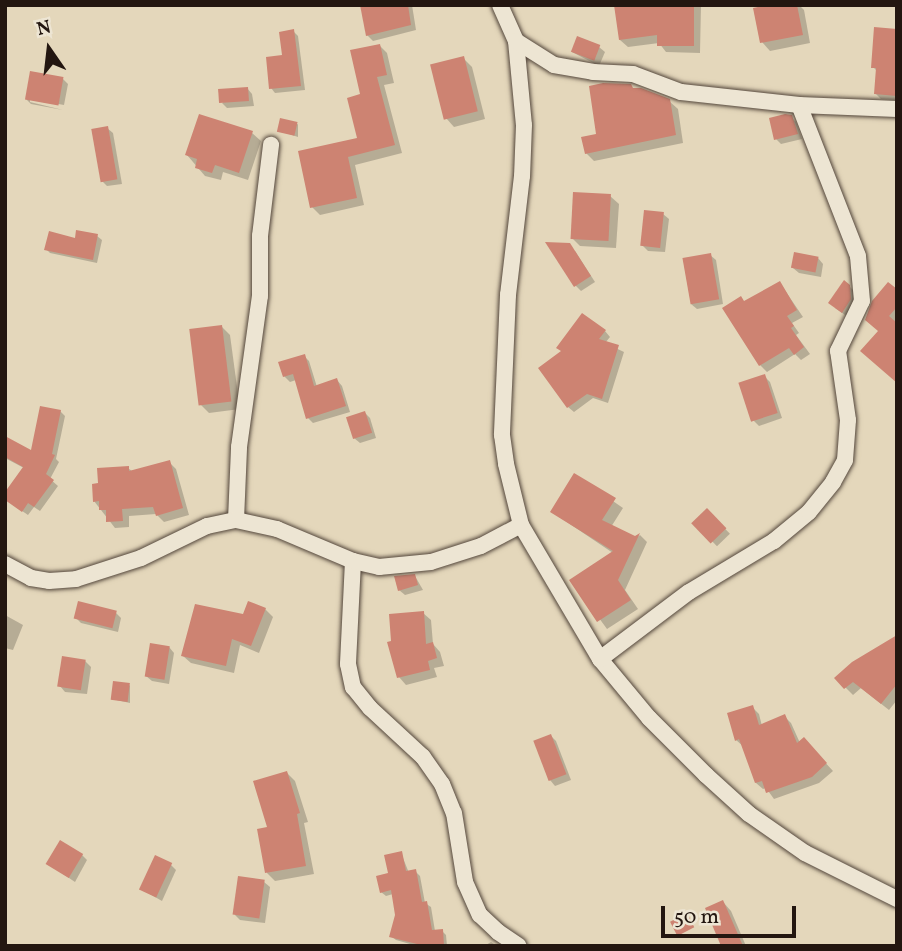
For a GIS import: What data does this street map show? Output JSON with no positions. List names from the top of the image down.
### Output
{
  "scale_bar": "50 m",
  "north": "top"
}
